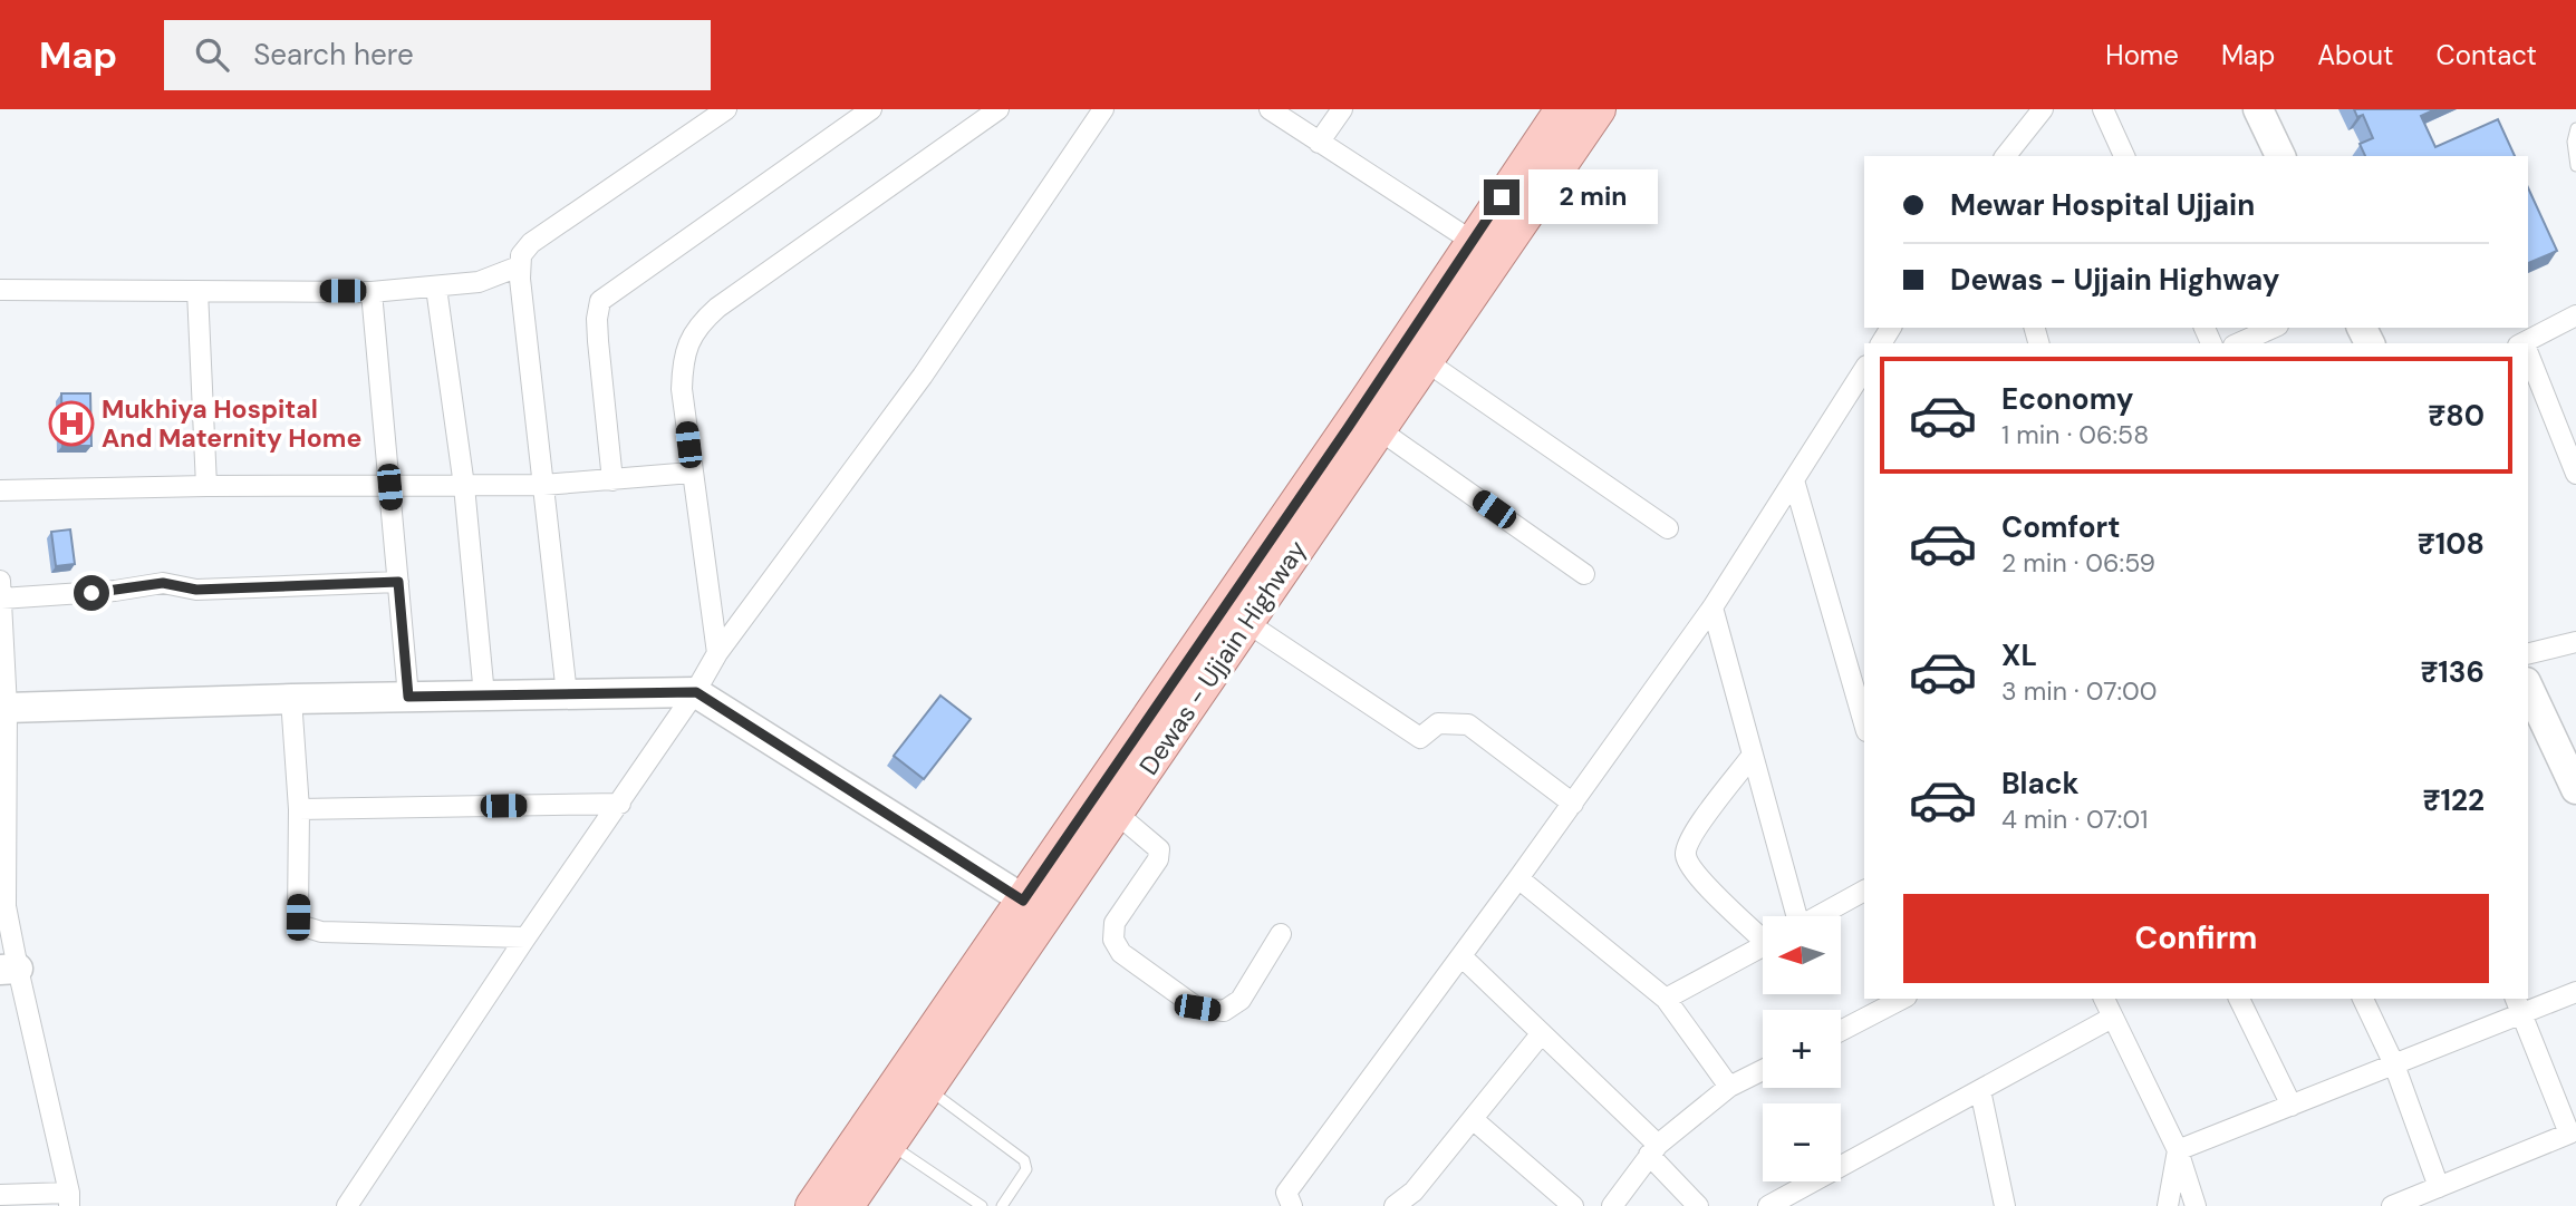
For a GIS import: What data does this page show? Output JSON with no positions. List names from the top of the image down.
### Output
{
  "streets": {
    "main road": ["Dewas - Ujjain Highway"]
  },
  "places": {
    "hospital": ["Mukhiya Hospital And Maternity Home"]
  },
  "north": "left",
  "page": {
    "header": "Map",
    "search": "Search here",
    "nav": [
      "Home",
      "Map",
      "About",
      "Contact"
    ],
    "banner": ["Mewar Hospital Ujjain", "Dewas - Ujjain Highway"],
    "bubble": "2 min",
    "list": [
      {
        "name": "Economy",
        "note": "1 min · 06:58",
        "value": "₹80"
      },
      {
        "name": "Comfort",
        "note": "2 min · 06:59",
        "value": "₹108"
      },
      {
        "name": "XL",
        "note": "3 min · 07:00",
        "value": "₹136"
      },
      {
        "name": "Black",
        "note": "4 min · 07:01",
        "value": "₹122"
      }
    ],
    "buttons": "Confirm",
    "map_buttons": ["+", "−"]
  }
}
